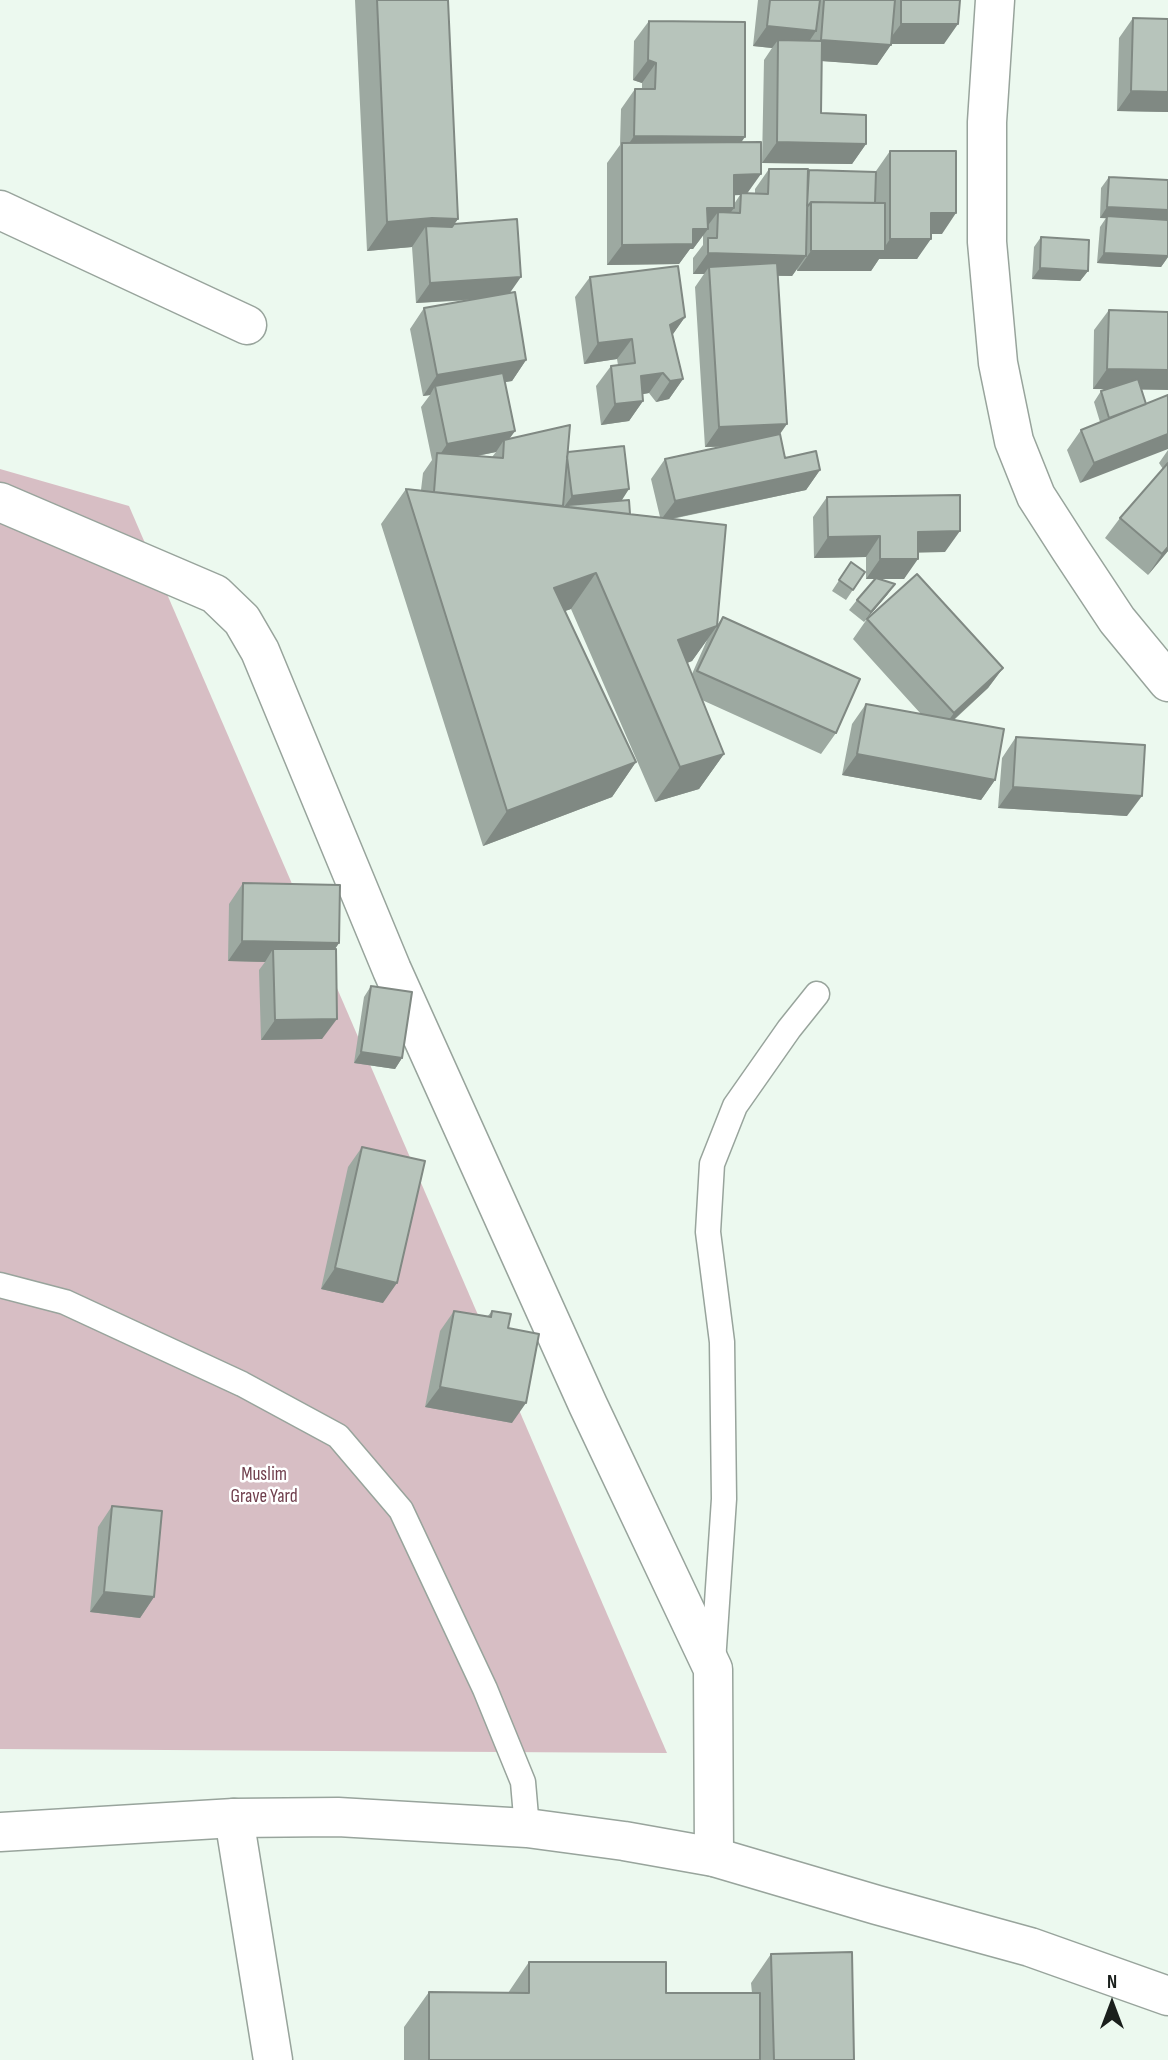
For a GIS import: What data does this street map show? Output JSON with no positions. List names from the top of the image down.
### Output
{
  "parks": ["Muslim Grave Yard"],
  "north": "top"
}
